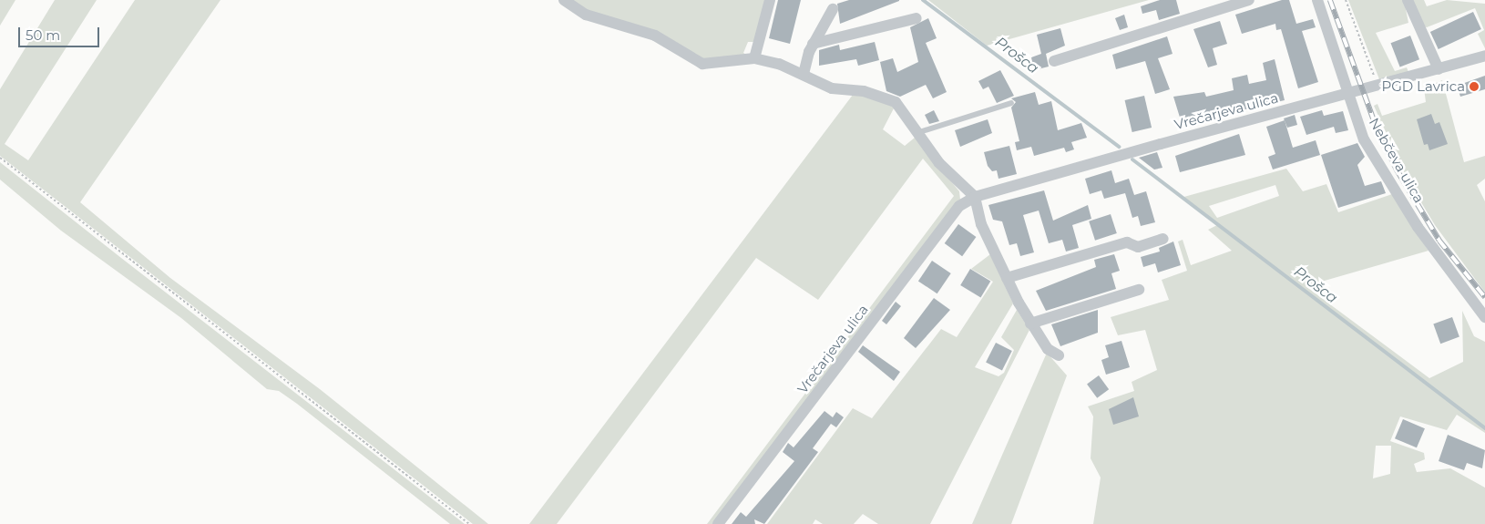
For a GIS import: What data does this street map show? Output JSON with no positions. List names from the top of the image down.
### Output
{
  "streets": {
    "street": ["Vrečarjeva ulica", "Nebčeva ulica"]
  },
  "crossings": [
    ["Vrečarjeva ulica", "Nebčeva ulica"]
  ],
  "water": ["Prošca"],
  "places": ["PGD Lavrica"],
  "scale_bar": "50 m"
}
